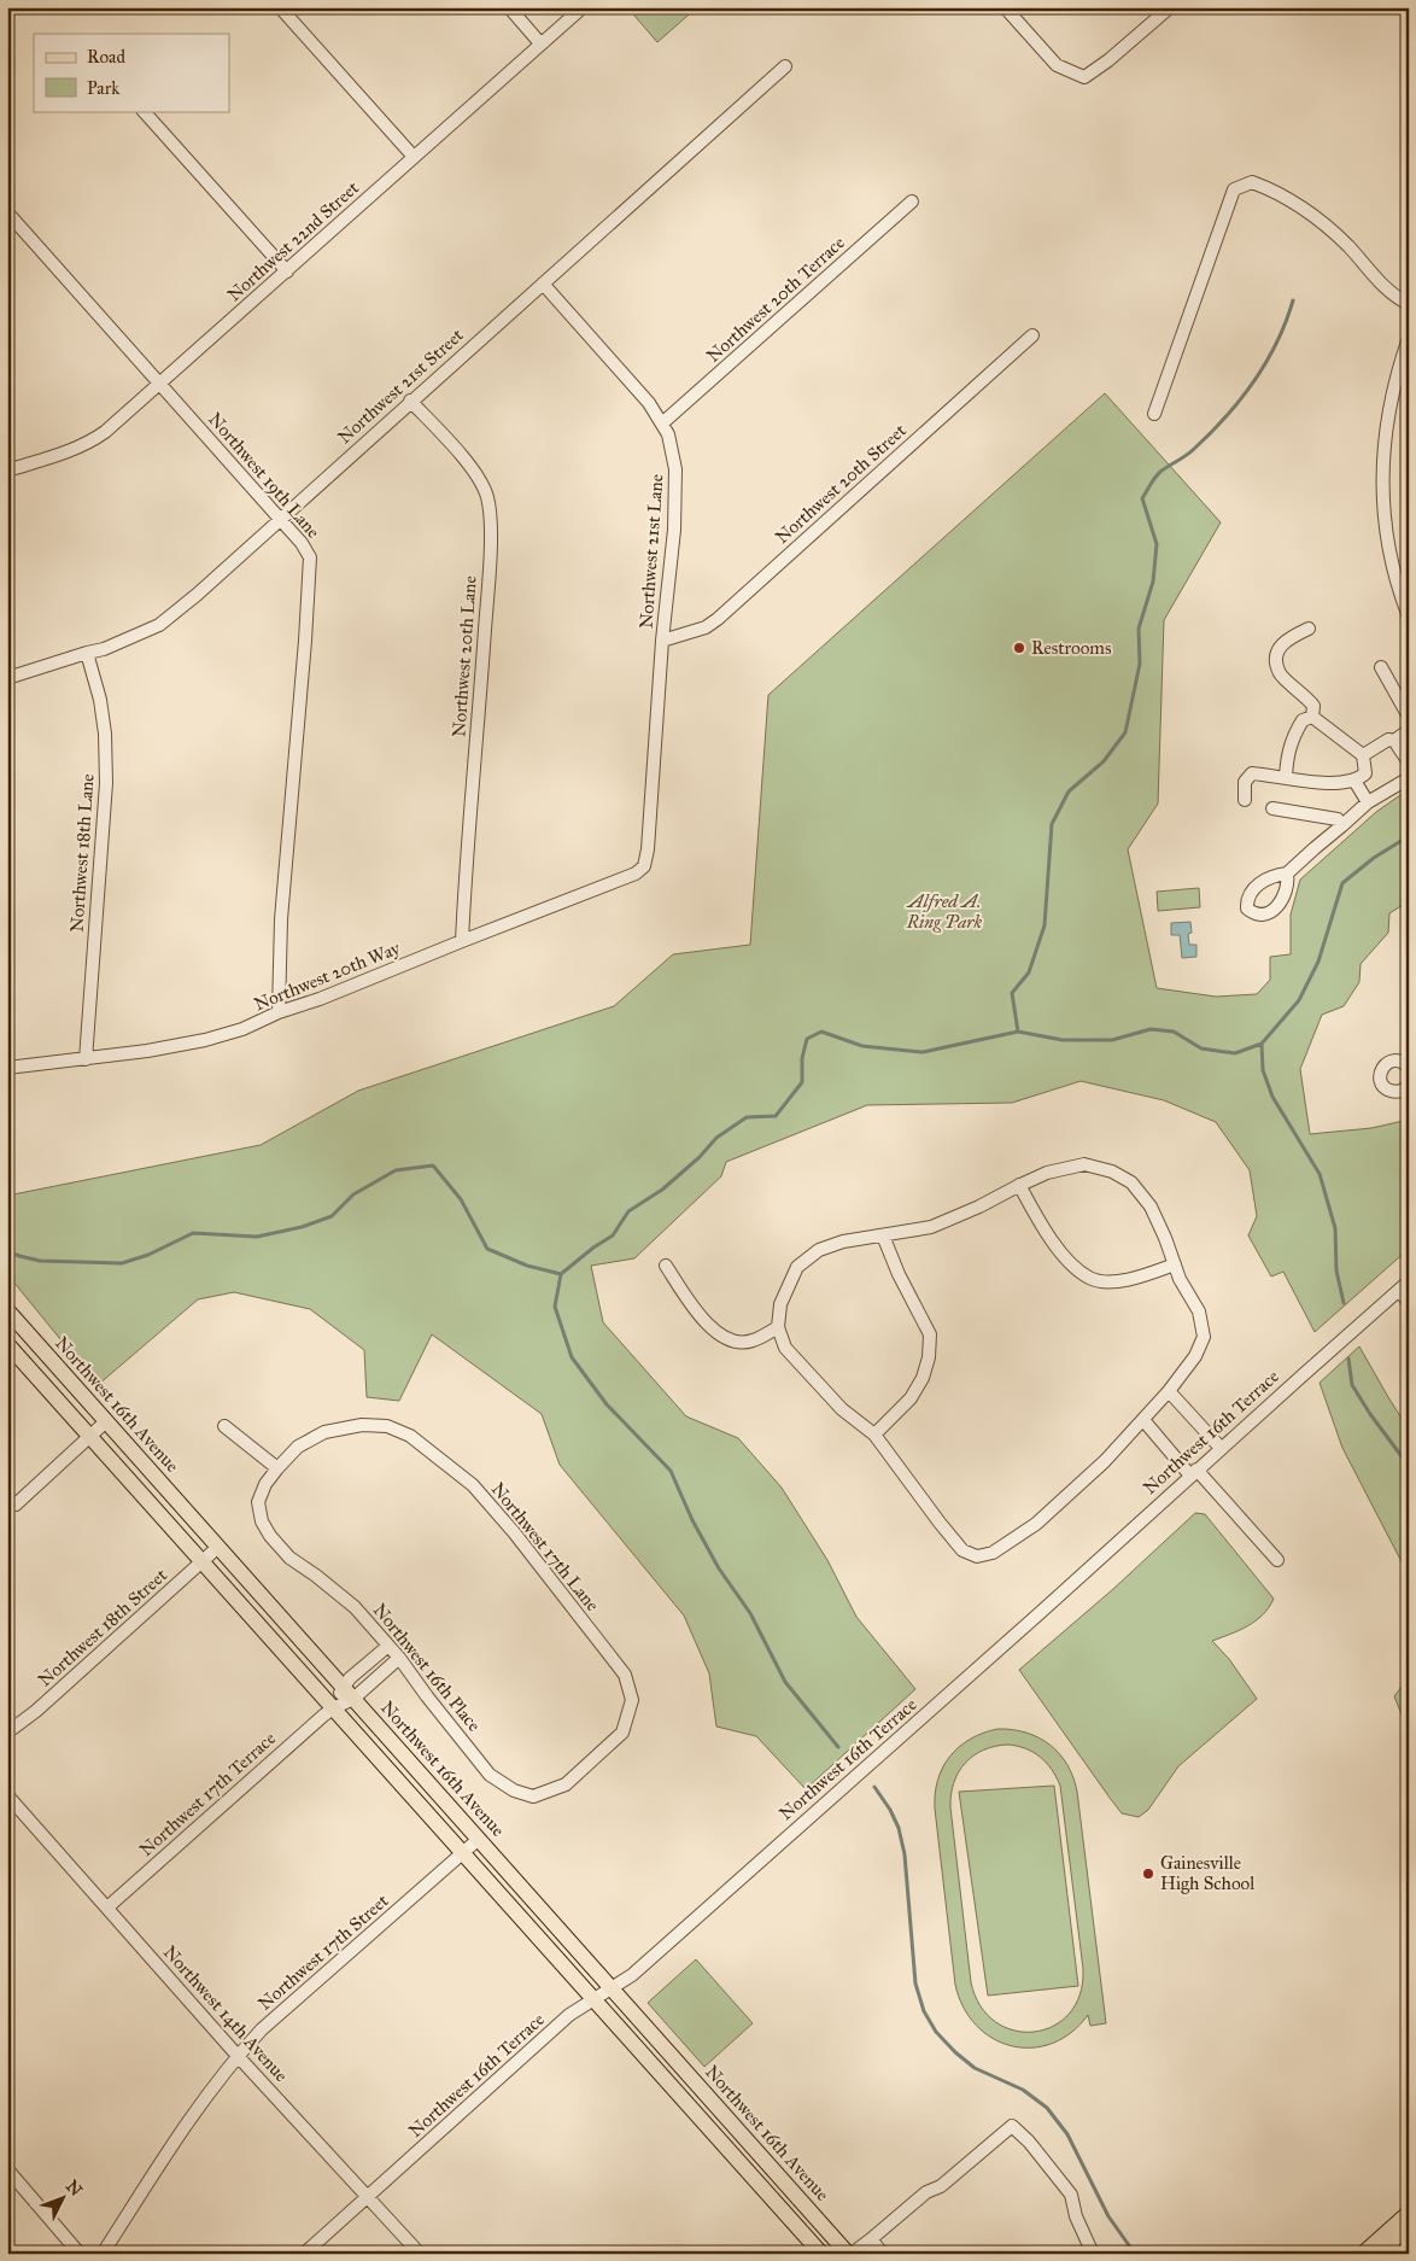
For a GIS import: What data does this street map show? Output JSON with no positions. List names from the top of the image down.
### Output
{
  "streets": {
    "main road": ["Northwest 16th Avenue"],
    "street": [
      "Northwest 22nd Street",
      "Northwest 20th Terrace",
      "Northwest 21st Street",
      "Northwest 19th Lane",
      "Northwest 20th Street",
      "Northwest 21st Lane",
      "Northwest 20th Lane",
      "Northwest 18th Lane",
      "Northwest 20th Way",
      "Northwest 16th Terrace",
      "Northwest 17th Lane",
      "Northwest 18th Street",
      "Northwest 16th Place",
      "Northwest 17th Terrace",
      "Northwest 17th Street",
      "Northwest 14th Avenue"
    ]
  },
  "crossings": [
    ["Northwest 22nd Street", "Northwest 19th Lane"],
    ["Northwest 20th Terrace", "Northwest 21st Lane"],
    ["Northwest 21st Street", "Northwest 19th Lane"],
    ["Northwest 21st Street", "Northwest 21st Lane"],
    ["Northwest 21st Street", "Northwest 20th Lane"],
    ["Northwest 21st Street", "Northwest 18th Lane"],
    ["Northwest 19th Lane", "Northwest 20th Way"],
    ["Northwest 20th Street", "Northwest 21st Lane"],
    ["Northwest 21st Lane", "Northwest 20th Way"],
    ["Northwest 20th Lane", "Northwest 20th Way"],
    ["Northwest 18th Lane", "Northwest 20th Way"],
    ["Northwest 16th Avenue", "Northwest 16th Terrace"],
    ["Northwest 16th Avenue", "Northwest 18th Street"],
    ["Northwest 16th Avenue", "Northwest 17th Street"],
    ["Northwest 16th Terrace", "Northwest 14th Avenue"],
    ["Northwest 17th Lane", "Northwest 16th Place"],
    ["Northwest 17th Terrace", "Northwest 14th Avenue"],
    ["Northwest 17th Street", "Northwest 14th Avenue"]
  ],
  "parks": ["Alfred A. Ring Park"],
  "places": ["Restrooms", "Gainesville High School"],
  "legend": ["Road", "Park"],
  "north": "top right"
}
